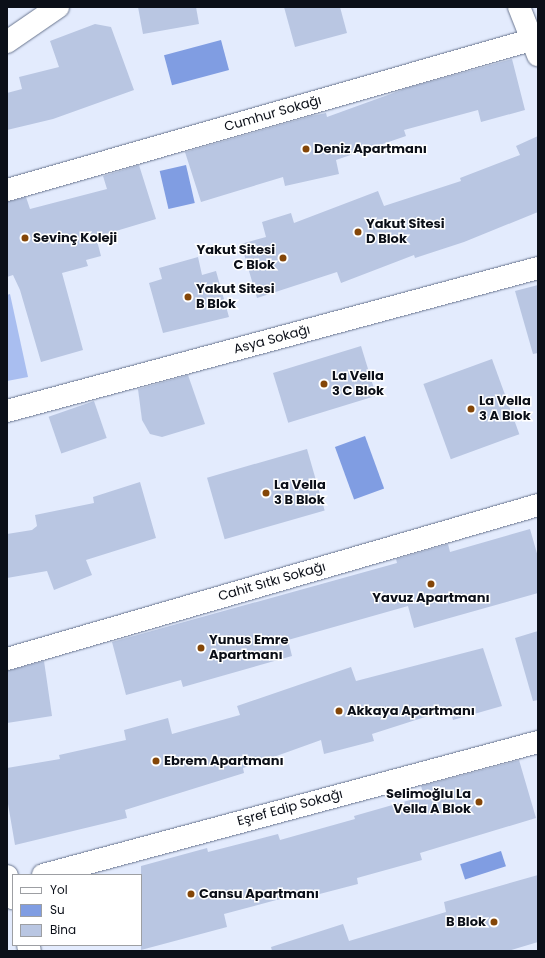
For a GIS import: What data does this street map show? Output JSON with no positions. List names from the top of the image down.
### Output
{
  "streets": {
    "street": [
      "Cumhur Sokağı",
      "Asya Sokağı",
      "Cahit Sıtkı Sokağı",
      "Eşref Edip Sokağı"
    ]
  },
  "places": [
    "Deniz Apartmanı",
    "Yakut Sitesi D Blok",
    "Sevinç Koleji",
    "Yakut Sitesi C Blok",
    "Yakut Sitesi B Blok",
    "La Vella 3 C Blok",
    "La Vella 3 A Blok",
    "La Vella 3 B Blok",
    "Yavuz Apartmanı",
    "Yunus Emre Apartmanı",
    "Akkaya Apartmanı",
    "Ebrem Apartmanı",
    "Selimoğlu La Vella A Blok",
    "Cansu Apartmanı",
    "B Blok"
  ],
  "legend": ["Yol", "Su", "Bina"]
}
